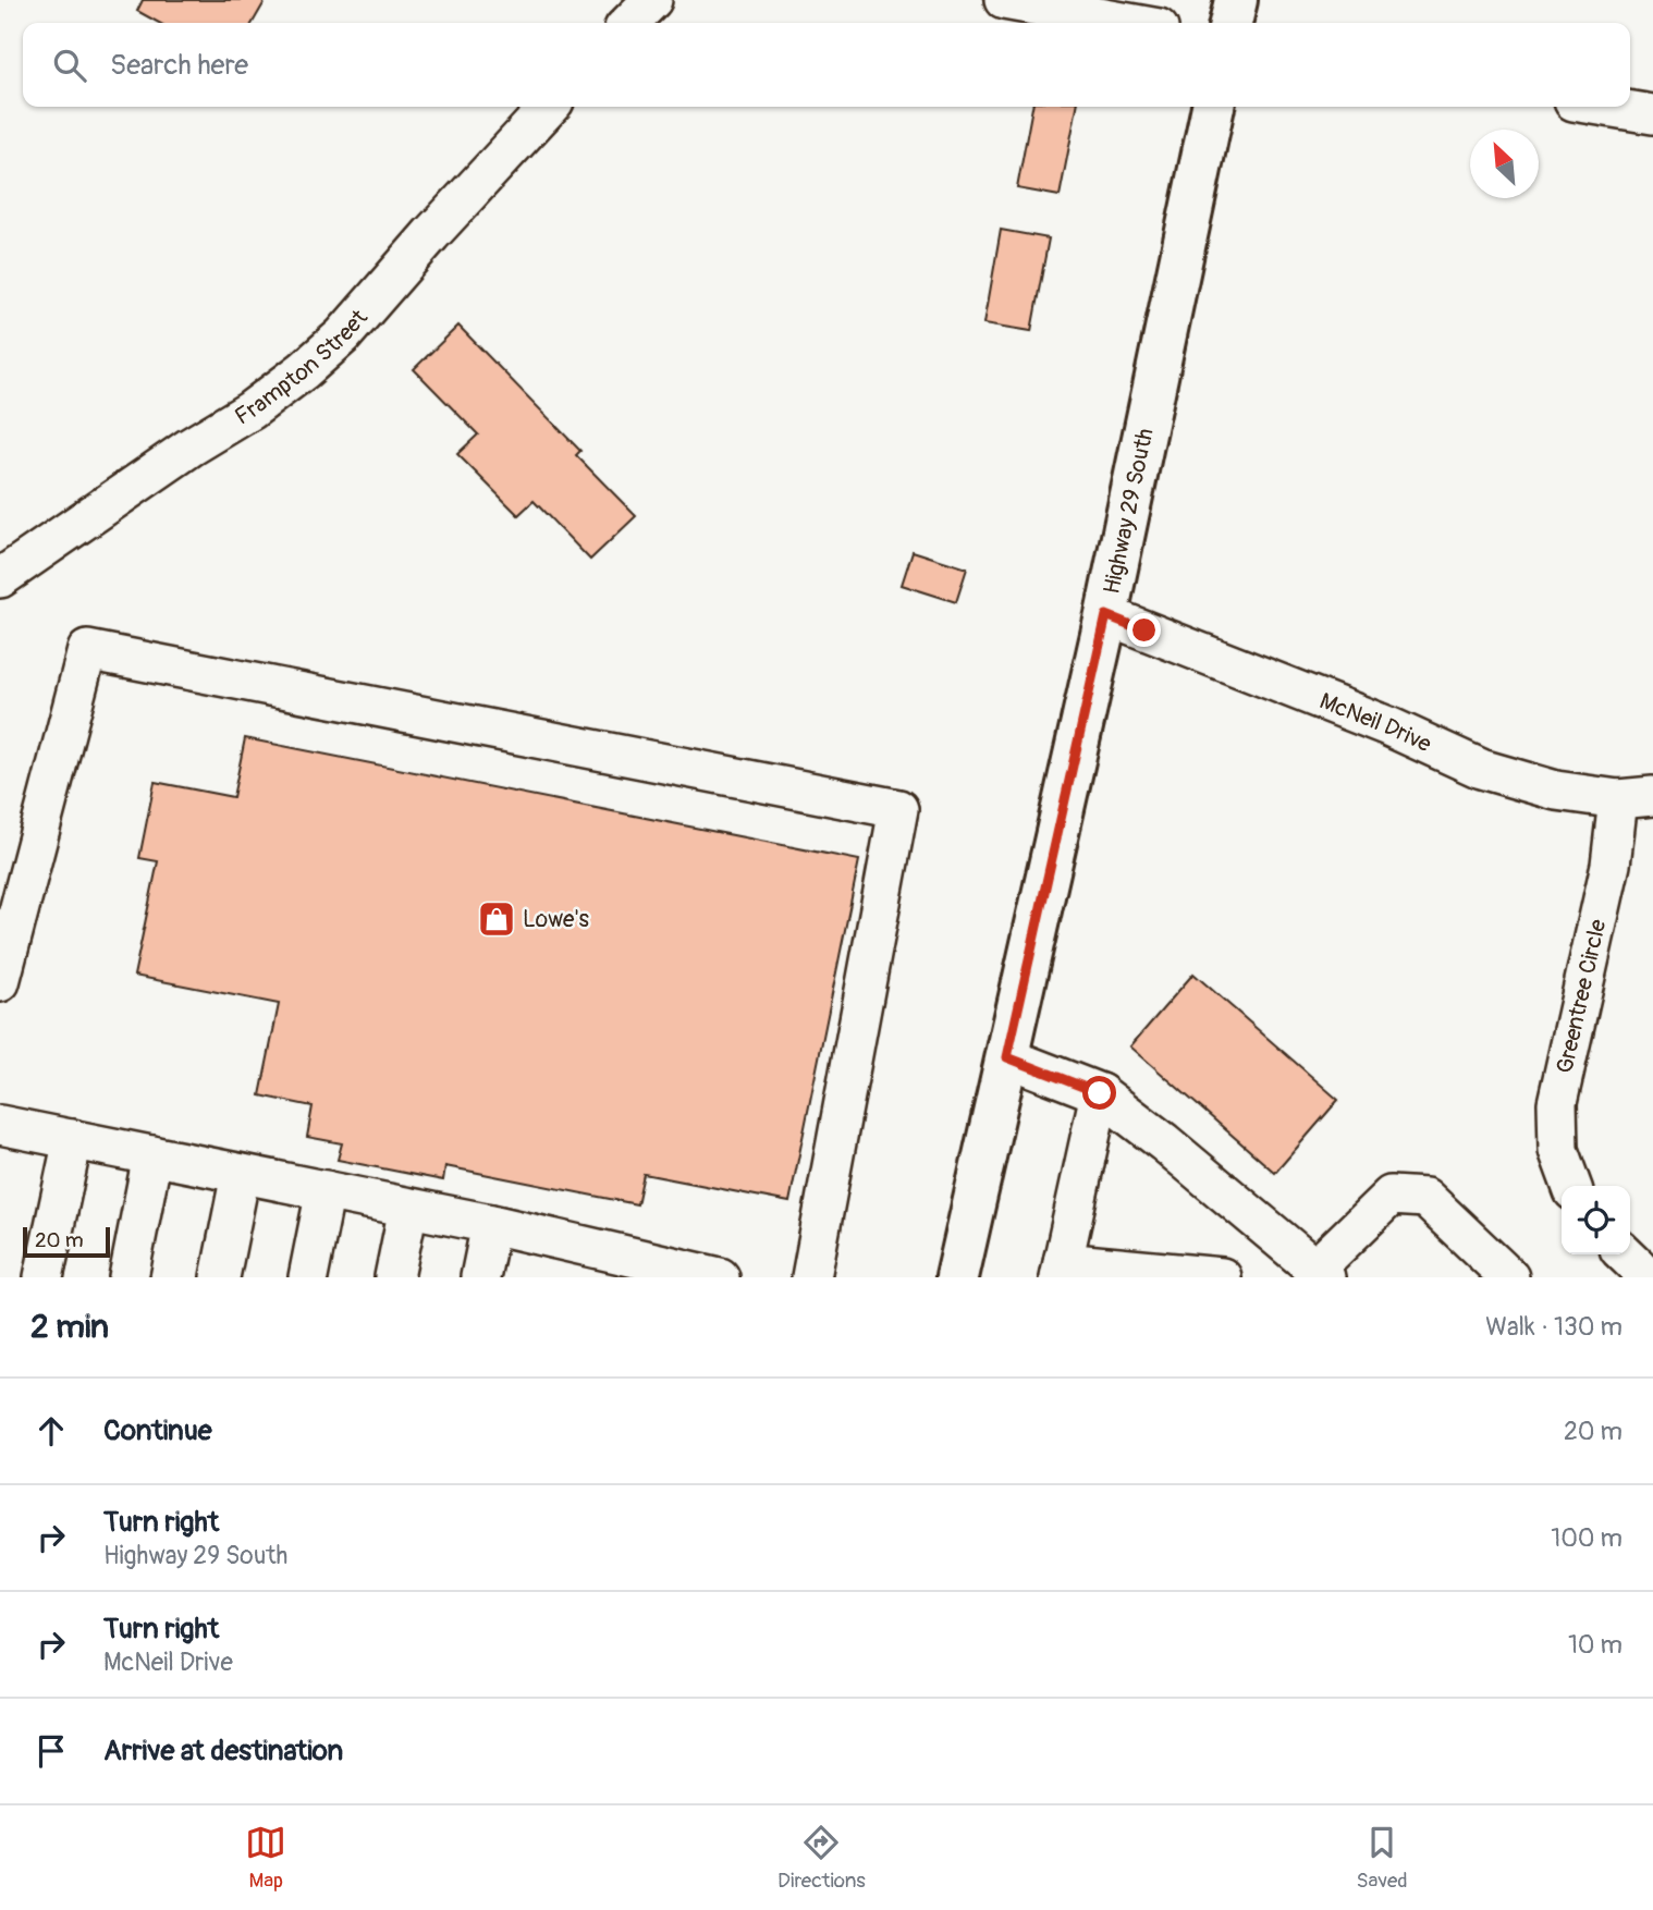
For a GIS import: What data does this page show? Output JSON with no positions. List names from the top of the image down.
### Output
{
  "streets": {
    "main road": ["Highway 29 South"],
    "street": ["Frampton Street", "McNeil Drive", "Greentree Circle"]
  },
  "crossings": [
    ["Highway 29 South", "McNeil Drive"],
    ["McNeil Drive", "Greentree Circle"]
  ],
  "places": {
    "shop": ["Lowe's"]
  },
  "scale_bar": "20 m",
  "north": "top left",
  "page": {
    "search": "Search here",
    "scale": "20 m",
    "heading": ["2 min", "Walk · 130 m"],
    "list": [
      ["Continue", "20 m"],
      ["Turn right", "Highway 29 South", "100 m"],
      ["Turn right", "McNeil Drive", "10 m"],
      "Arrive at destination"
    ],
    "nav": ["Map", "Directions", "Saved"]
  }
}
